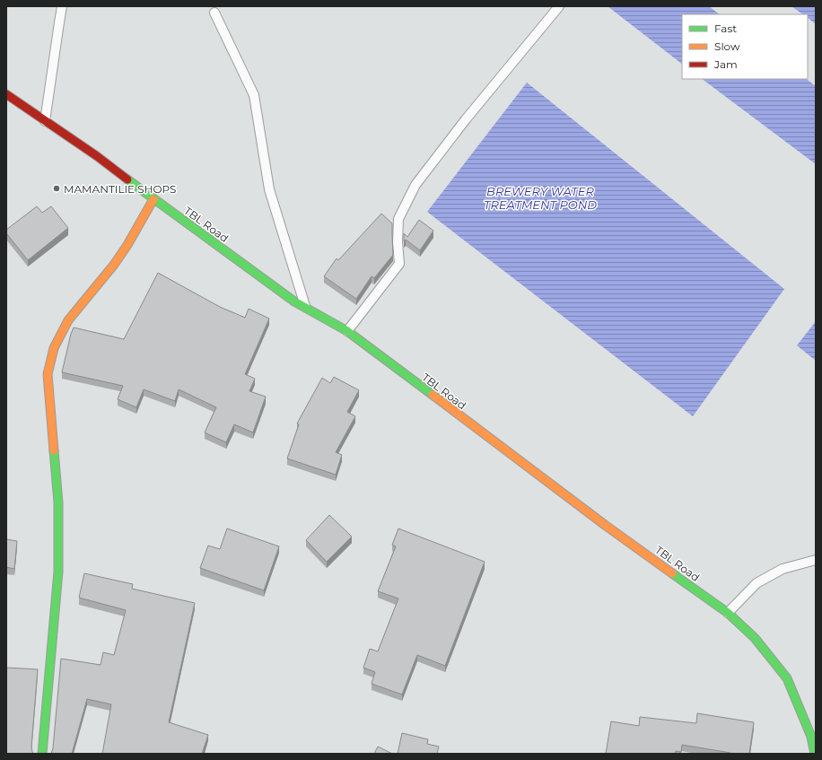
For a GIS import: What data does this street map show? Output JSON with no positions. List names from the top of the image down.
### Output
{
  "streets": {
    "street": ["TBL Road"]
  },
  "water": ["BREWERY WATER TREATMENT POND"],
  "places": ["MAMANTILIE SHOPS"],
  "legend": ["Fast", "Slow", "Jam"]
}
